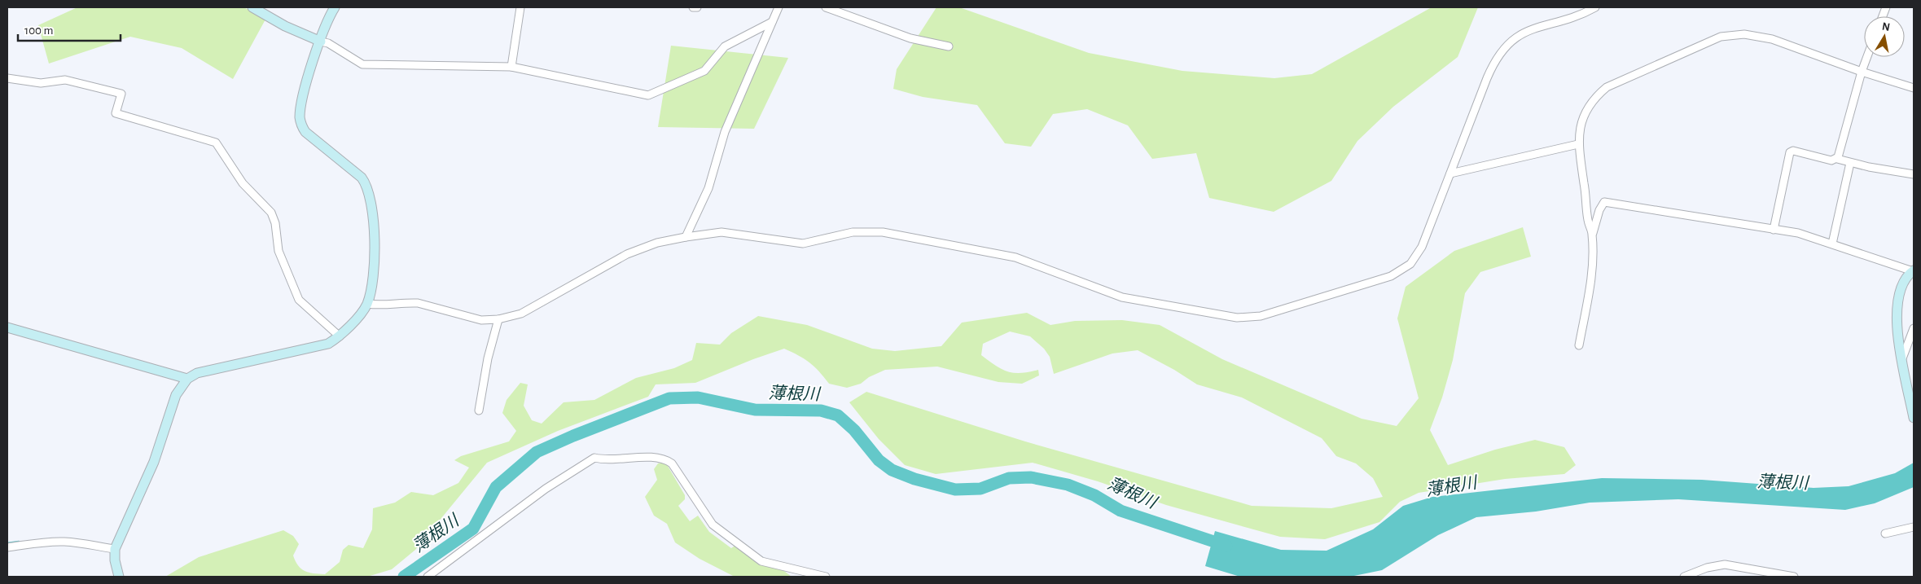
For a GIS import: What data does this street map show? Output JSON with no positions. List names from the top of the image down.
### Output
{
  "water": ["薄根川"],
  "scale_bar": "100 m",
  "north": "top"
}
